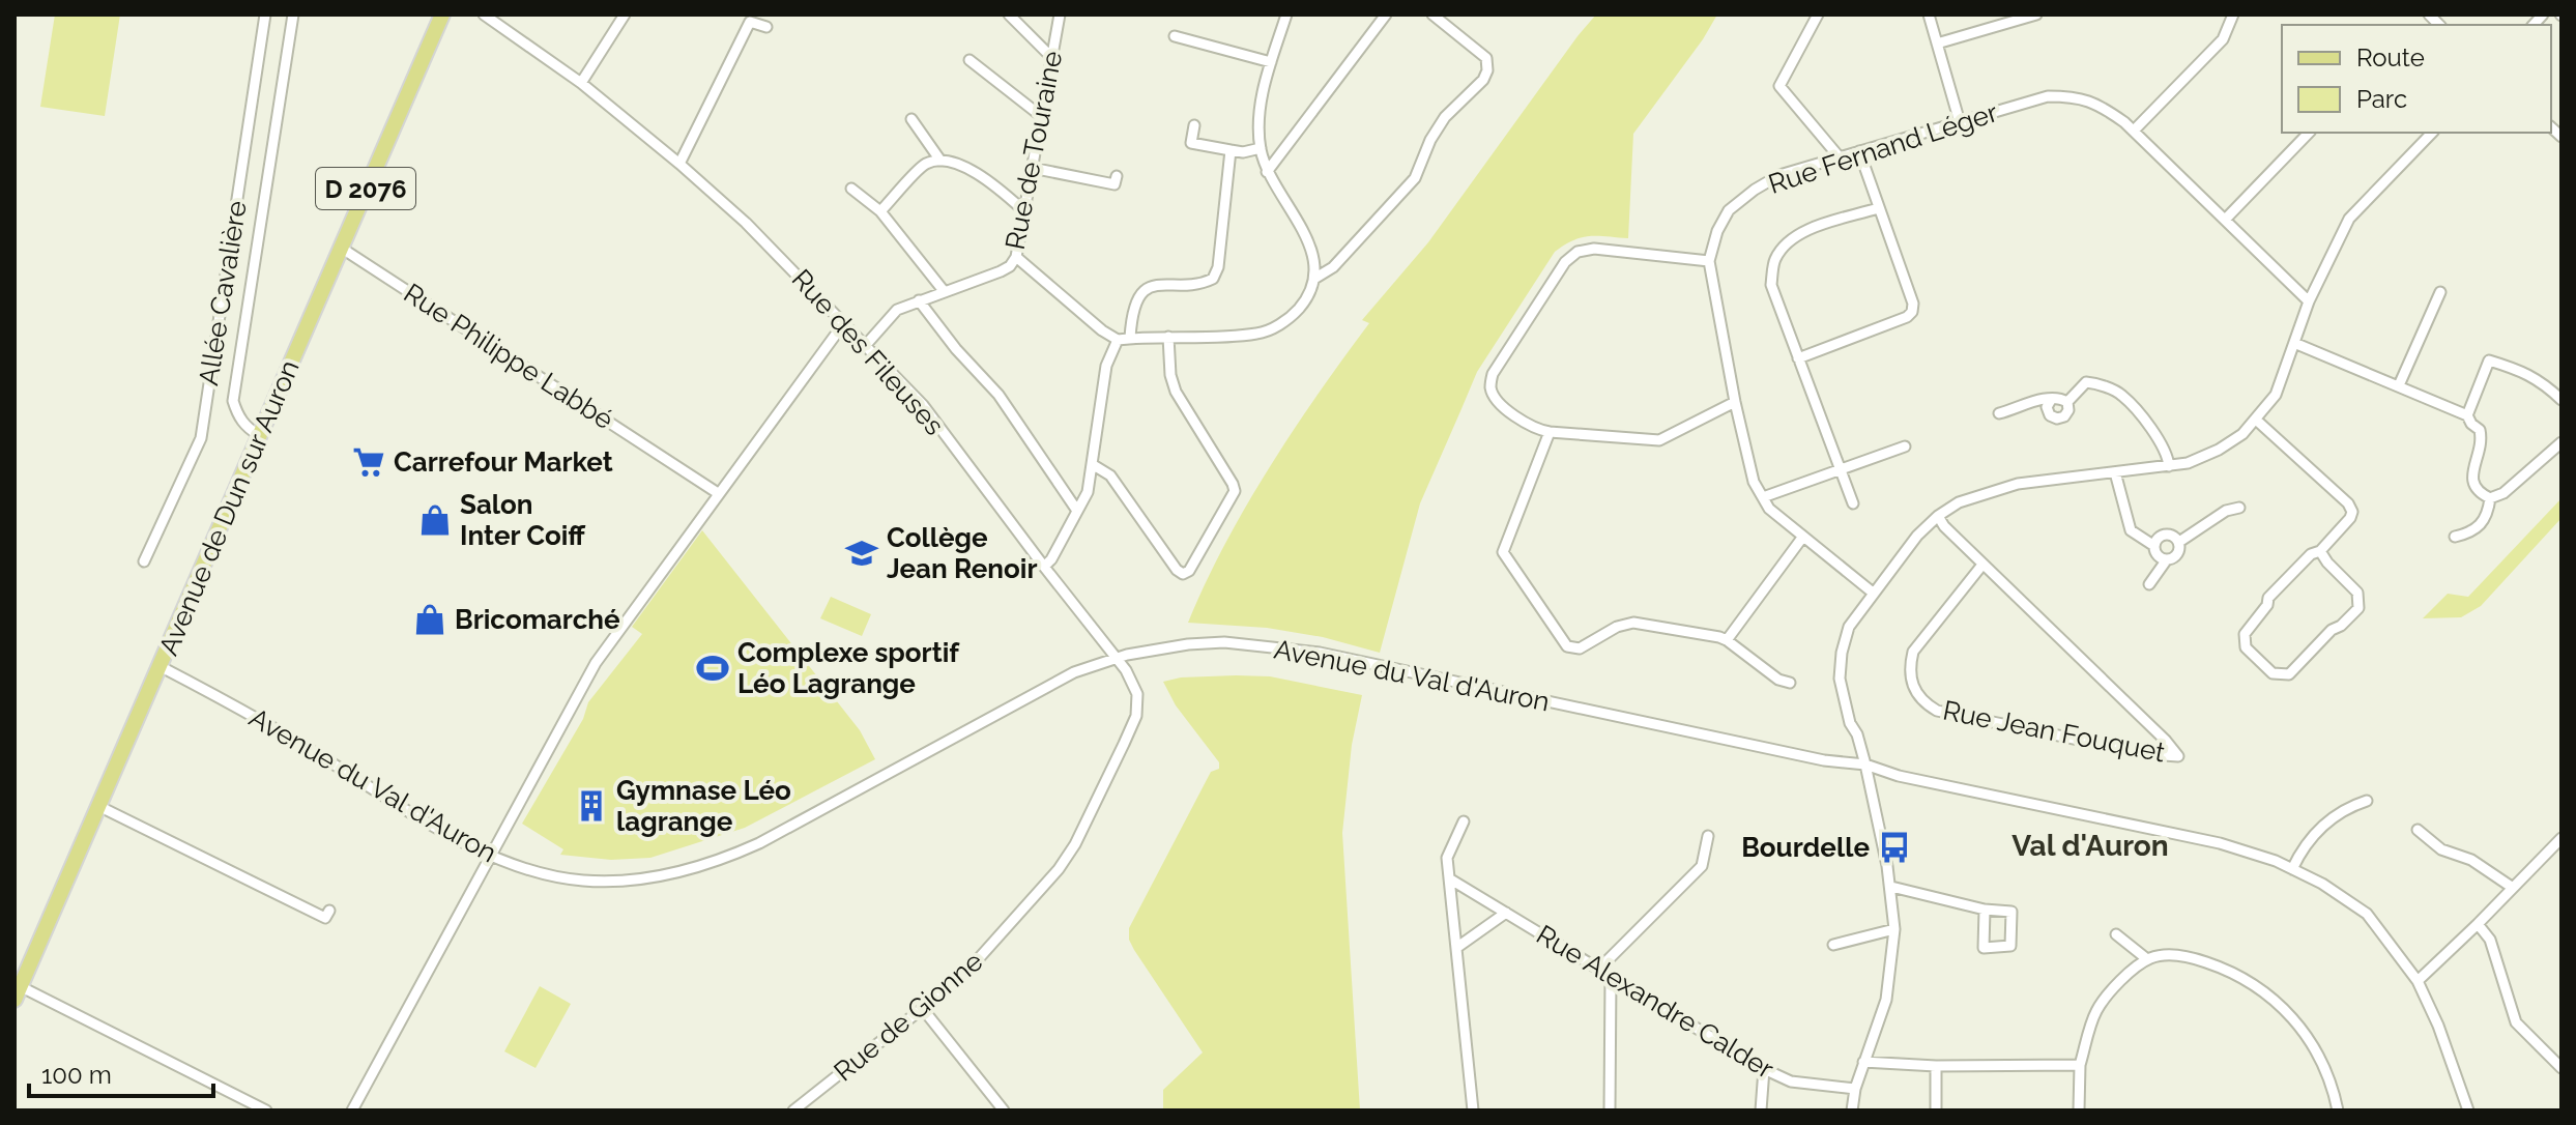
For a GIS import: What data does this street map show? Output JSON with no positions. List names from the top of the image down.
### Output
{
  "streets": {
    "main road": ["D 2076", "Avenue de Dun sur Auron"],
    "street": [
      "Rue Fernand Léger",
      "Rue de Touraine",
      "Allée Cavalière",
      "Rue des Fileuses",
      "Rue Philippe Labbé",
      "Avenue du Val d'Auron",
      "Rue Jean Fouquet",
      "Rue Alexandre Calder",
      "Rue de Gionne"
    ]
  },
  "crossings": [
    ["Rue de Touraine", "Rue des Fileuses"],
    ["Rue des Fileuses", "Avenue du Val d'Auron"],
    ["Rue des Fileuses", "Rue de Gionne"],
    ["Rue Philippe Labbé", "Avenue de Dun sur Auron"],
    ["Avenue de Dun sur Auron", "Avenue du Val d'Auron"],
    ["Avenue du Val d'Auron", "Rue de Gionne"]
  ],
  "districts": ["Val d'Auron"],
  "places": {
    "supermarket": ["Carrefour Market"],
    "shop": ["Salon Inter Coiff", "Bricomarché"],
    "school or university": ["Collège Jean Renoir"],
    "sports": ["Complexe sportif Léo Lagrange"],
    "building": ["Gymnase Léo lagrange"],
    "bus stop": ["Bourdelle"]
  },
  "legend": ["Route", "Parc"],
  "scale_bar": "100 m"
}
